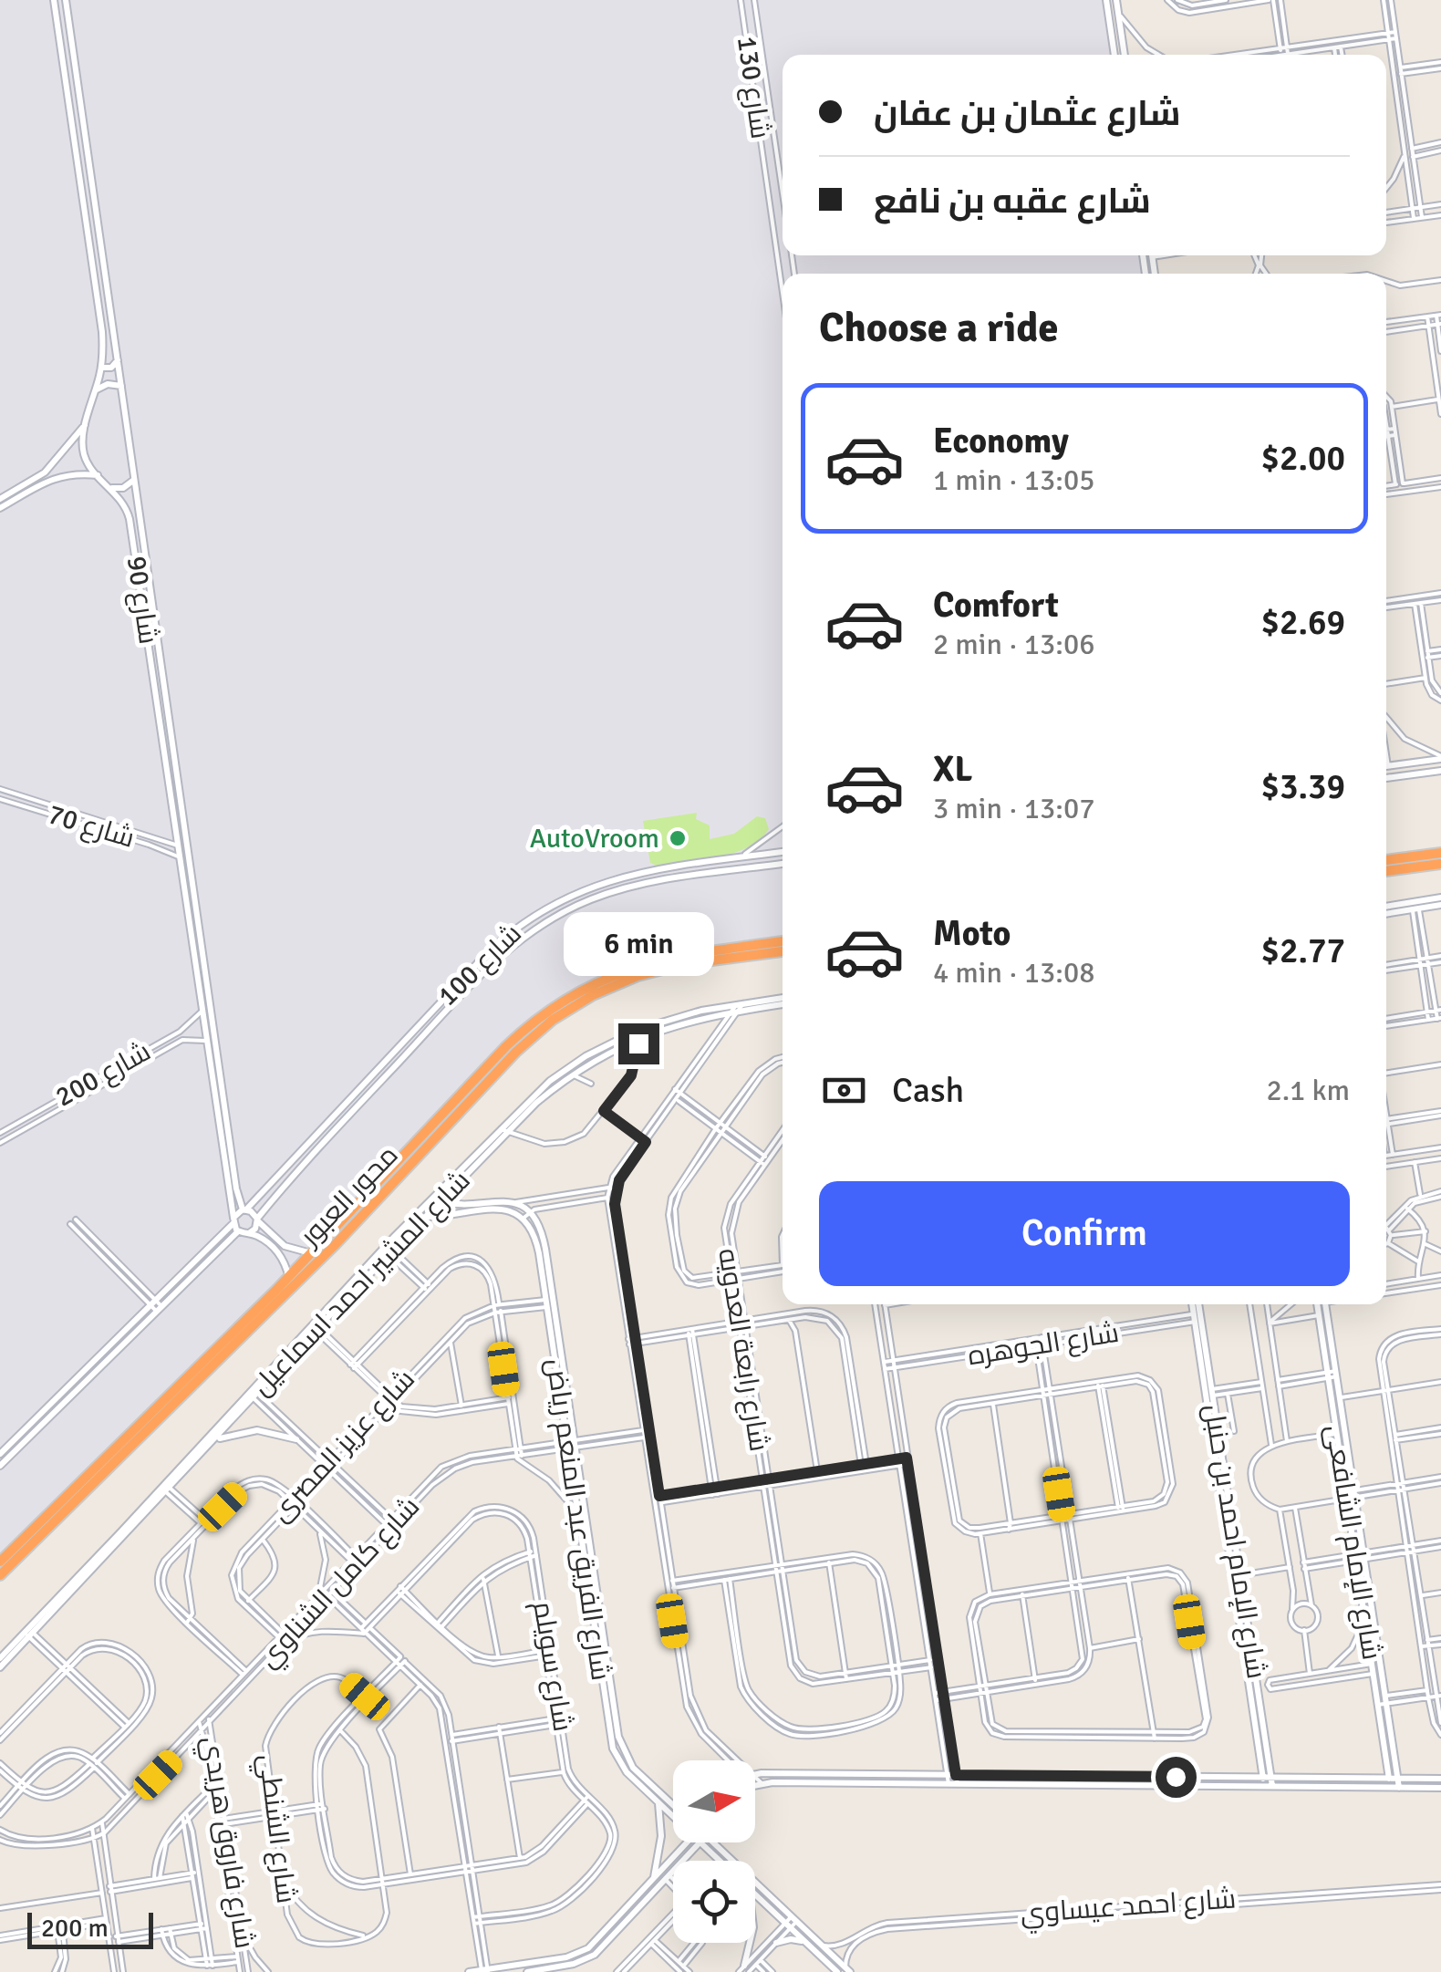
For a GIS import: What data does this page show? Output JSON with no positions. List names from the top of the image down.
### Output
{
  "streets": {
    "highway": ["محور العبور"],
    "street": [
      "شارع 130",
      "شارع 90",
      "شارع 70",
      "شارع 100",
      "شارع 200",
      "شارع المشير احمد اسماعيل",
      "شارع الجوهره",
      "شارع رابعة العدويه",
      "شارع عزيز المصرى",
      "شارع الفريق عبد المنعم رياض",
      "شارع الإمام احمد بن حنبل",
      "شارع الإمام الشافعى",
      "شارع كامل الشناوي",
      "شارع سويلم",
      "شارع الشنطي",
      "شارع فاروق هريدي",
      "شارع احمد عيساوي"
    ]
  },
  "crossings": [
    ["شارع 90", "شارع 70"],
    ["شارع 90", "شارع 100"],
    ["شارع 90", "شارع 200"],
    ["شارع الجوهره", "شارع الإمام احمد بن حنبل"],
    ["شارع عزيز المصرى", "شارع الفريق عبد المنعم رياض"],
    ["شارع عزيز المصرى", "شارع كامل الشناوي"],
    ["شارع الفريق عبد المنعم رياض", "شارع كامل الشناوي"],
    ["شارع الفريق عبد المنعم رياض", "شارع احمد عيساوي"],
    ["شارع كامل الشناوي", "شارع فاروق هريدي"]
  ],
  "places": ["AutoVroom"],
  "scale_bar": "200 m",
  "north": "right",
  "page": {
    "banner": ["شارع عثمان بن عفان", "شارع عقبه بن نافع"],
    "heading": "Choose a ride",
    "list": [
      {
        "name": "Economy",
        "note": "1 min · 13:05",
        "value": "$2.00"
      },
      {
        "name": "Comfort",
        "note": "2 min · 13:06",
        "value": "$2.69"
      },
      {
        "name": "XL",
        "note": "3 min · 13:07",
        "value": "$3.39"
      },
      {
        "name": "Moto",
        "note": "4 min · 13:08",
        "value": "$2.77"
      }
    ],
    "bubble": "6 min",
    "pay": ["Cash", "2.1 km"],
    "buttons": "Confirm",
    "scale": "200 m"
  }
}
